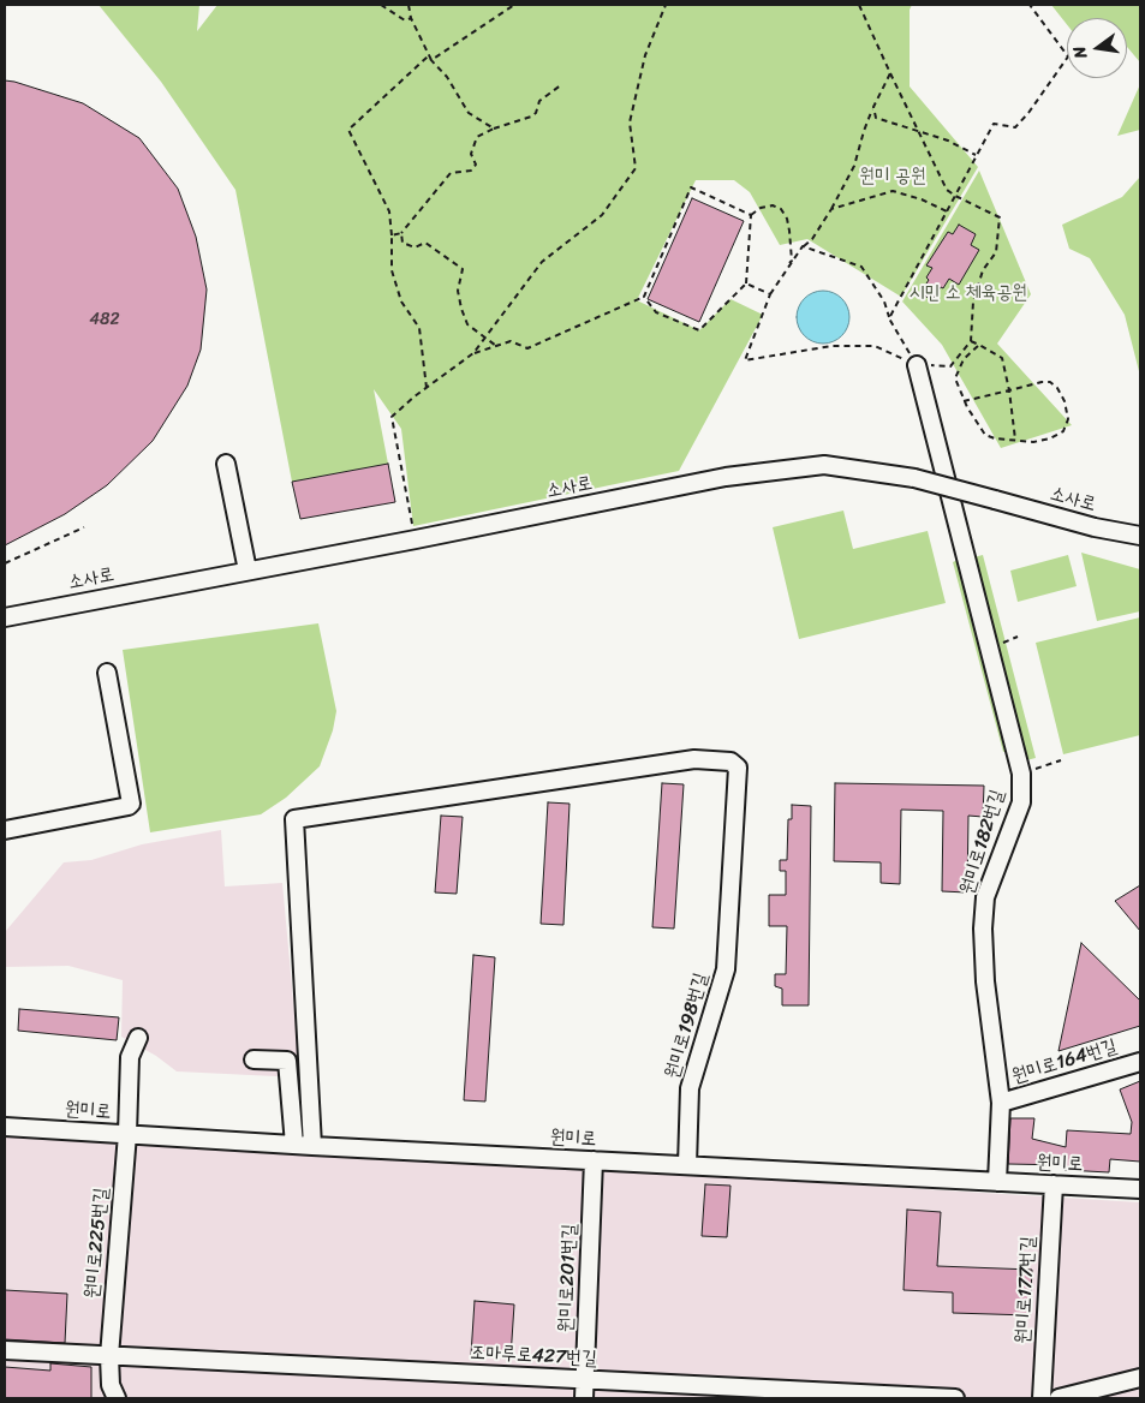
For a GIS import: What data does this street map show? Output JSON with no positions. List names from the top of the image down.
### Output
{
  "streets": {
    "street": [
      "소사로",
      "원미로182번길",
      "원미로198번길",
      "원미로164번길",
      "원미로",
      "원미로225번길",
      "원미로201번길",
      "원미로177번길",
      "조마루로427번길"
    ]
  },
  "crossings": [
    ["원미로182번길", "원미로164번길"],
    ["원미로182번길", "원미로"],
    ["원미로198번길", "원미로"],
    ["원미로", "원미로225번길"],
    ["원미로", "원미로201번길"],
    ["원미로", "원미로177번길"],
    ["원미로225번길", "조마루로427번길"],
    ["원미로201번길", "조마루로427번길"]
  ],
  "parks": ["원미 공원", "시민 소 체육공원"],
  "house_numbers": ["482"],
  "north": "left"
}
